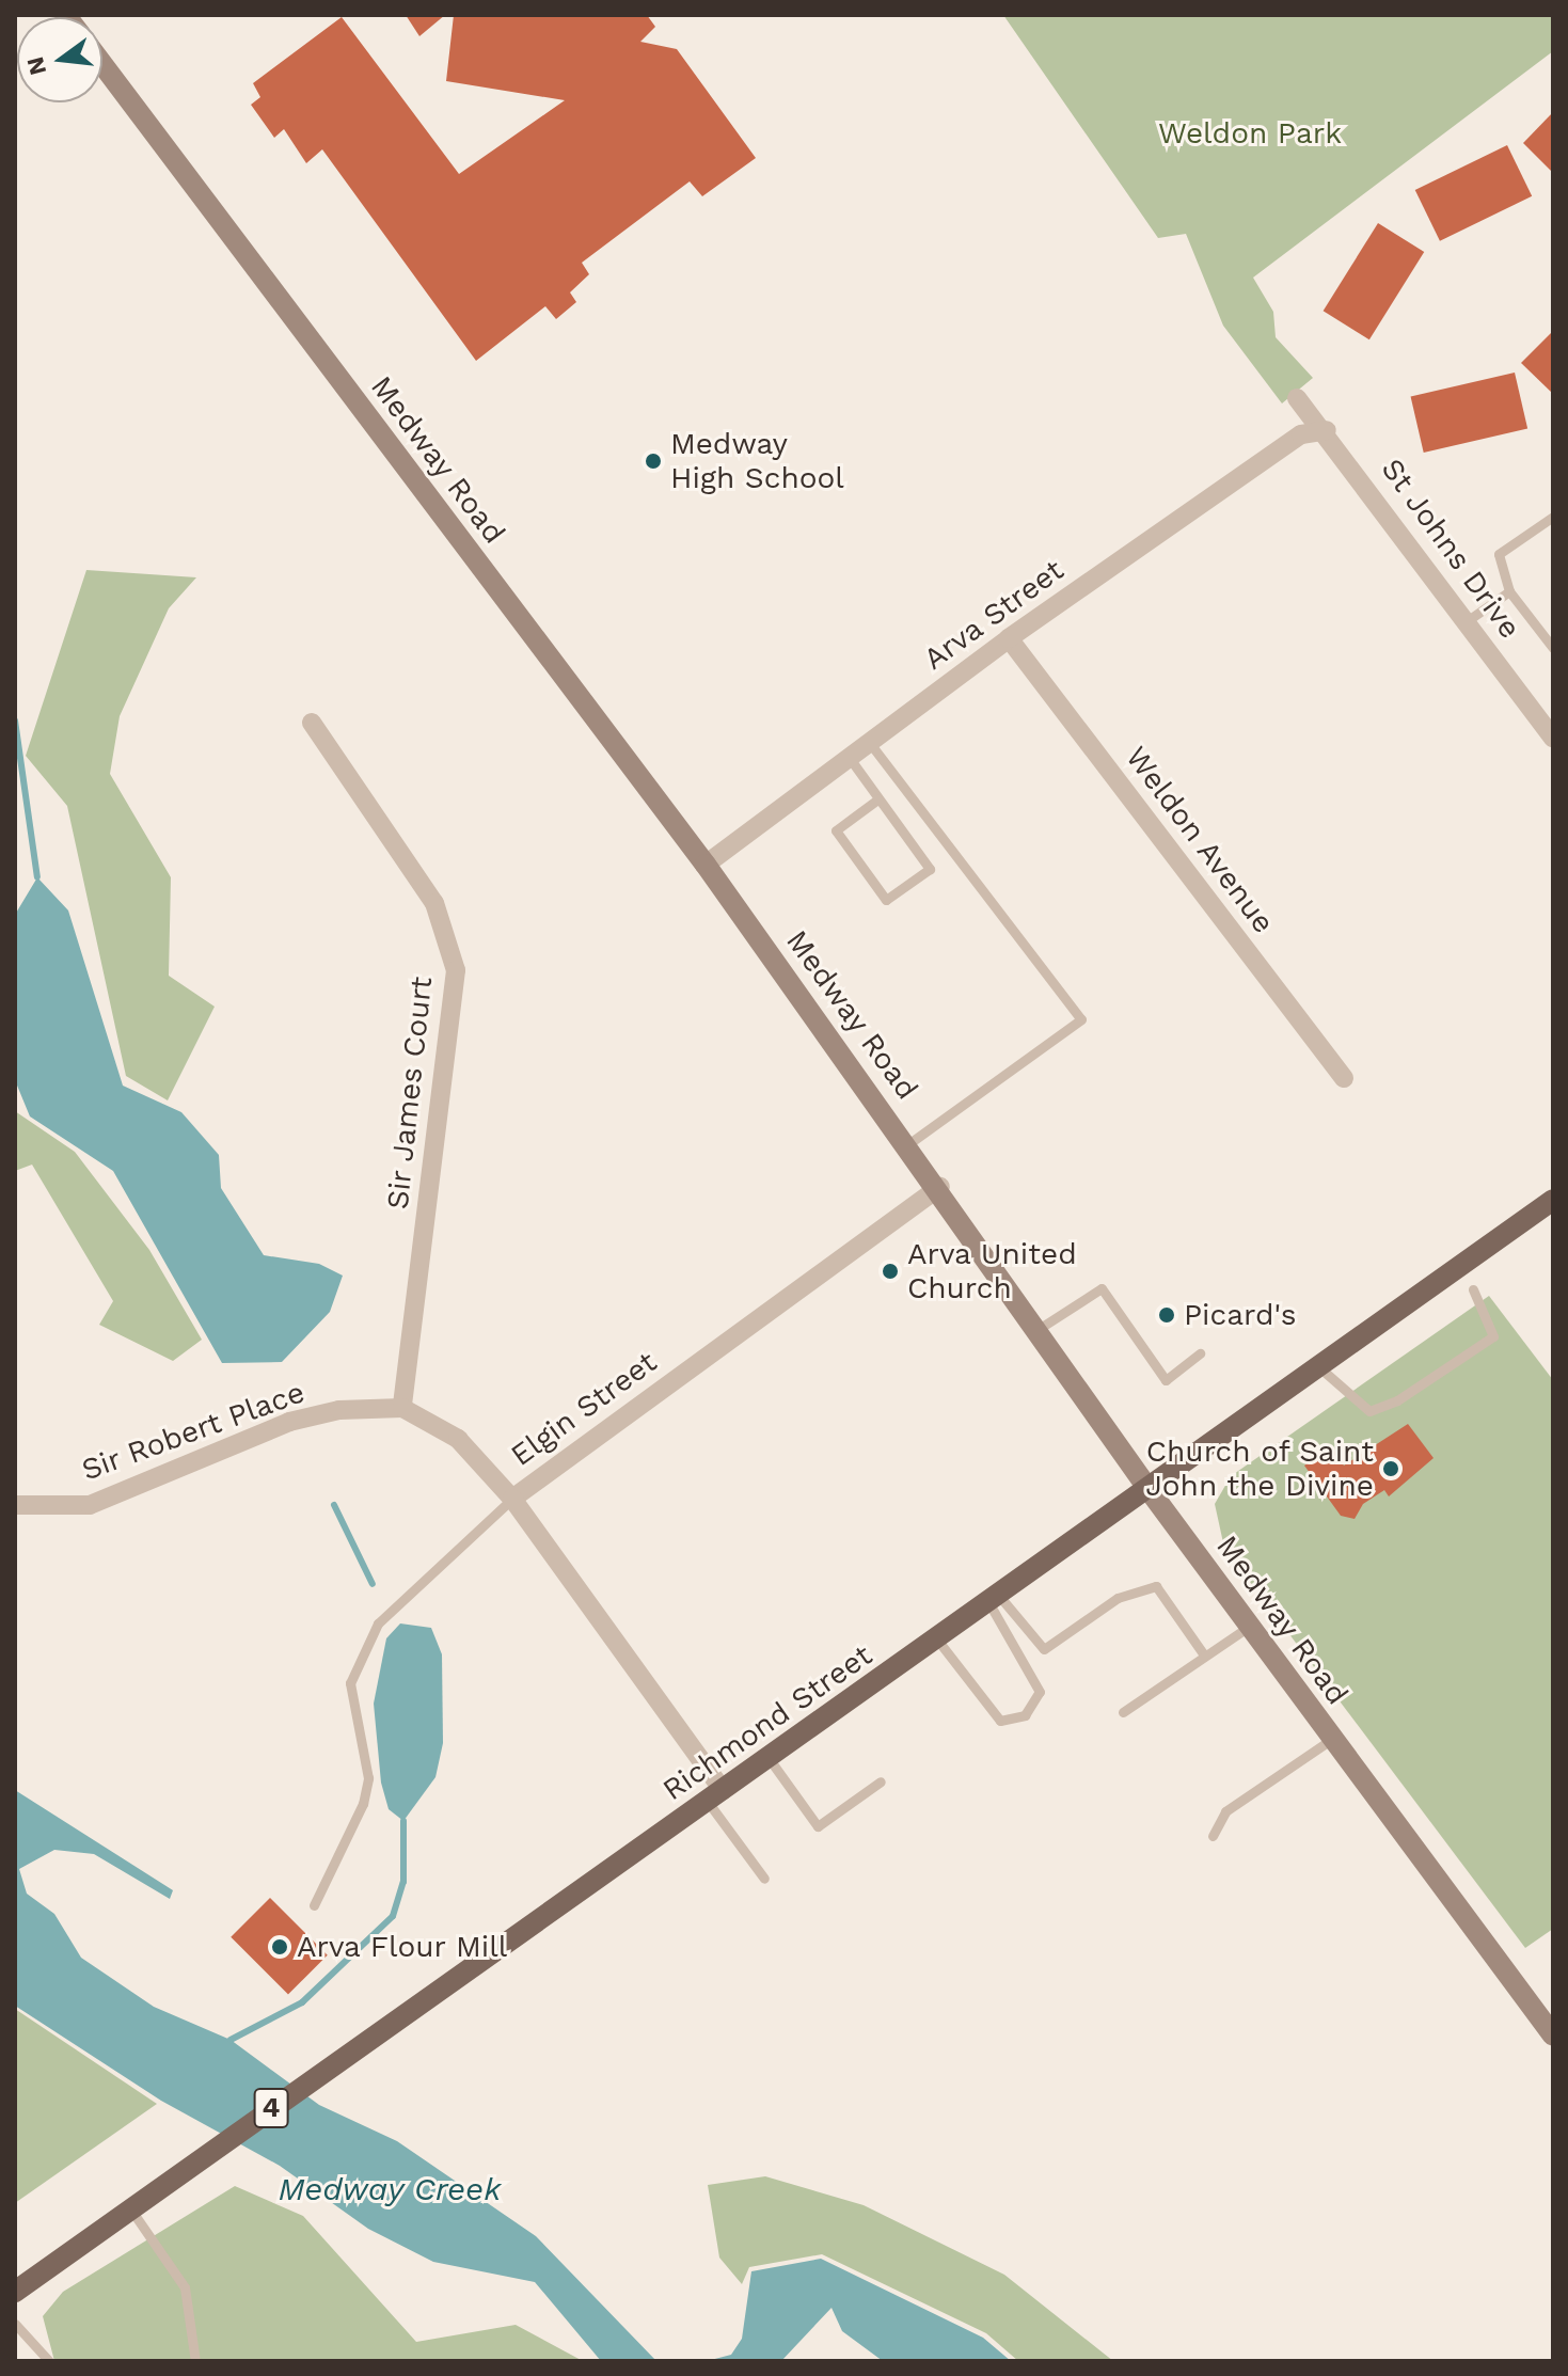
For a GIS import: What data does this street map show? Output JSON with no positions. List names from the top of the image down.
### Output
{
  "streets": {
    "main road": ["Medway Road", "Richmond Street", "4"],
    "street": [
      "St Johns Drive",
      "Arva Street",
      "Weldon Avenue",
      "Sir James Court",
      "Elgin Street",
      "Sir Robert Place"
    ]
  },
  "crossings": [
    ["Medway Road", "Arva Street"],
    ["Medway Road", "Elgin Street"],
    ["Medway Road", "Richmond Street"],
    ["St Johns Drive", "Arva Street"],
    ["Arva Street", "Weldon Avenue"],
    ["Sir James Court", "Sir Robert Place"],
    ["Elgin Street", "Richmond Street"]
  ],
  "water": ["Medway Creek"],
  "parks": ["Weldon Park"],
  "places": [
    "Medway High School",
    "Arva United Church",
    "Picard's",
    "Church of Saint John the Divine",
    "Arva Flour Mill"
  ],
  "north": "left"
}
